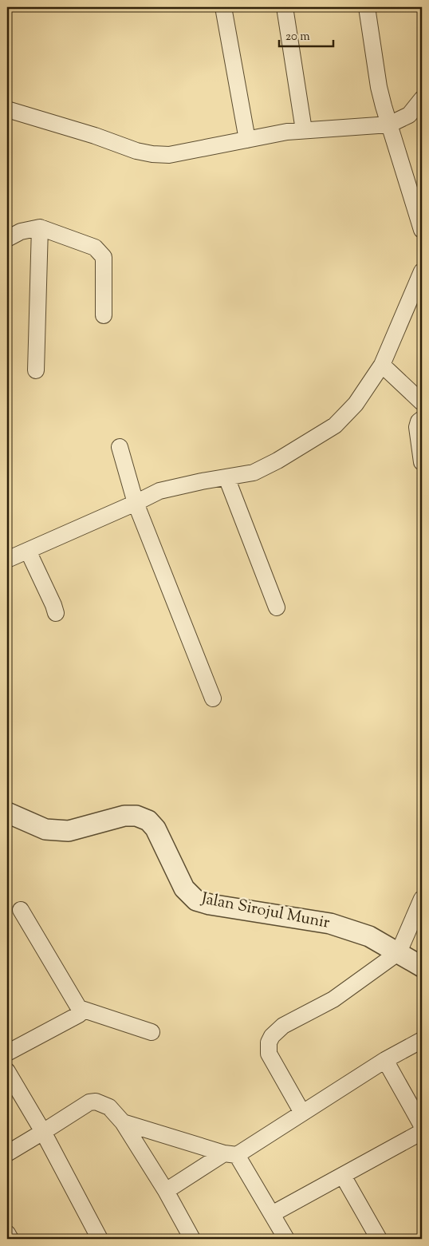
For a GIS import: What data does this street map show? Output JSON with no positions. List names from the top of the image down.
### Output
{
  "streets": {
    "street": ["Jalan Sirojul Munir"]
  },
  "scale_bar": "20 m"
}
